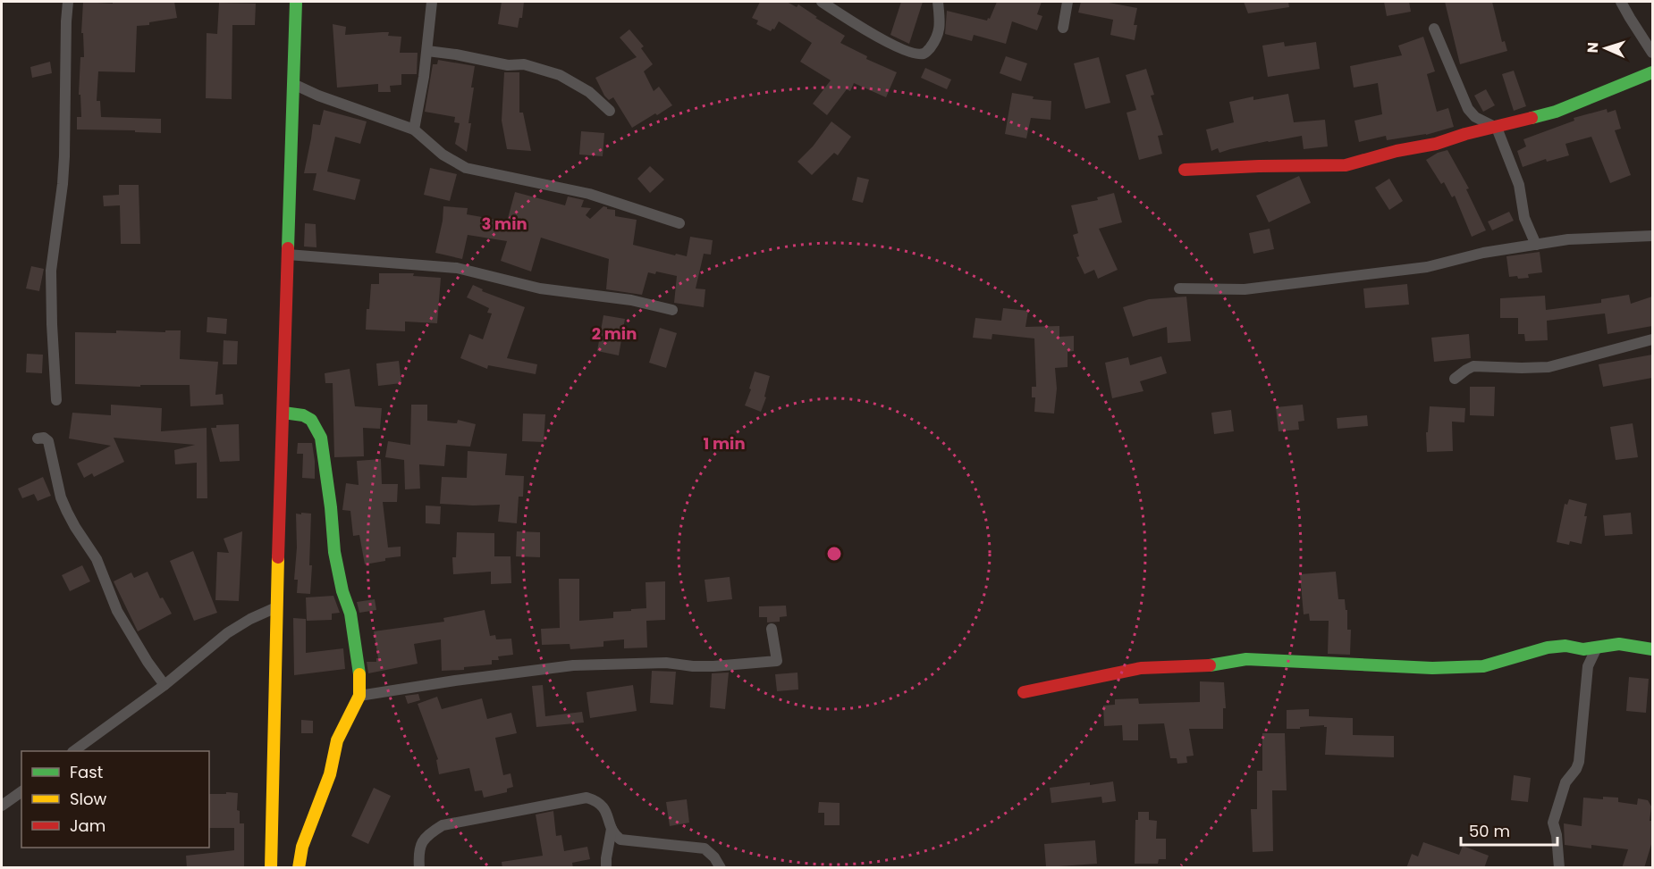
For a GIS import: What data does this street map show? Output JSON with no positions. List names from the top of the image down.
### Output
{
  "legend": ["Fast", "Slow", "Jam"],
  "scale_bar": "50 m",
  "north": "left",
  "rings": ["3 min", "2 min", "1 min"]
}
